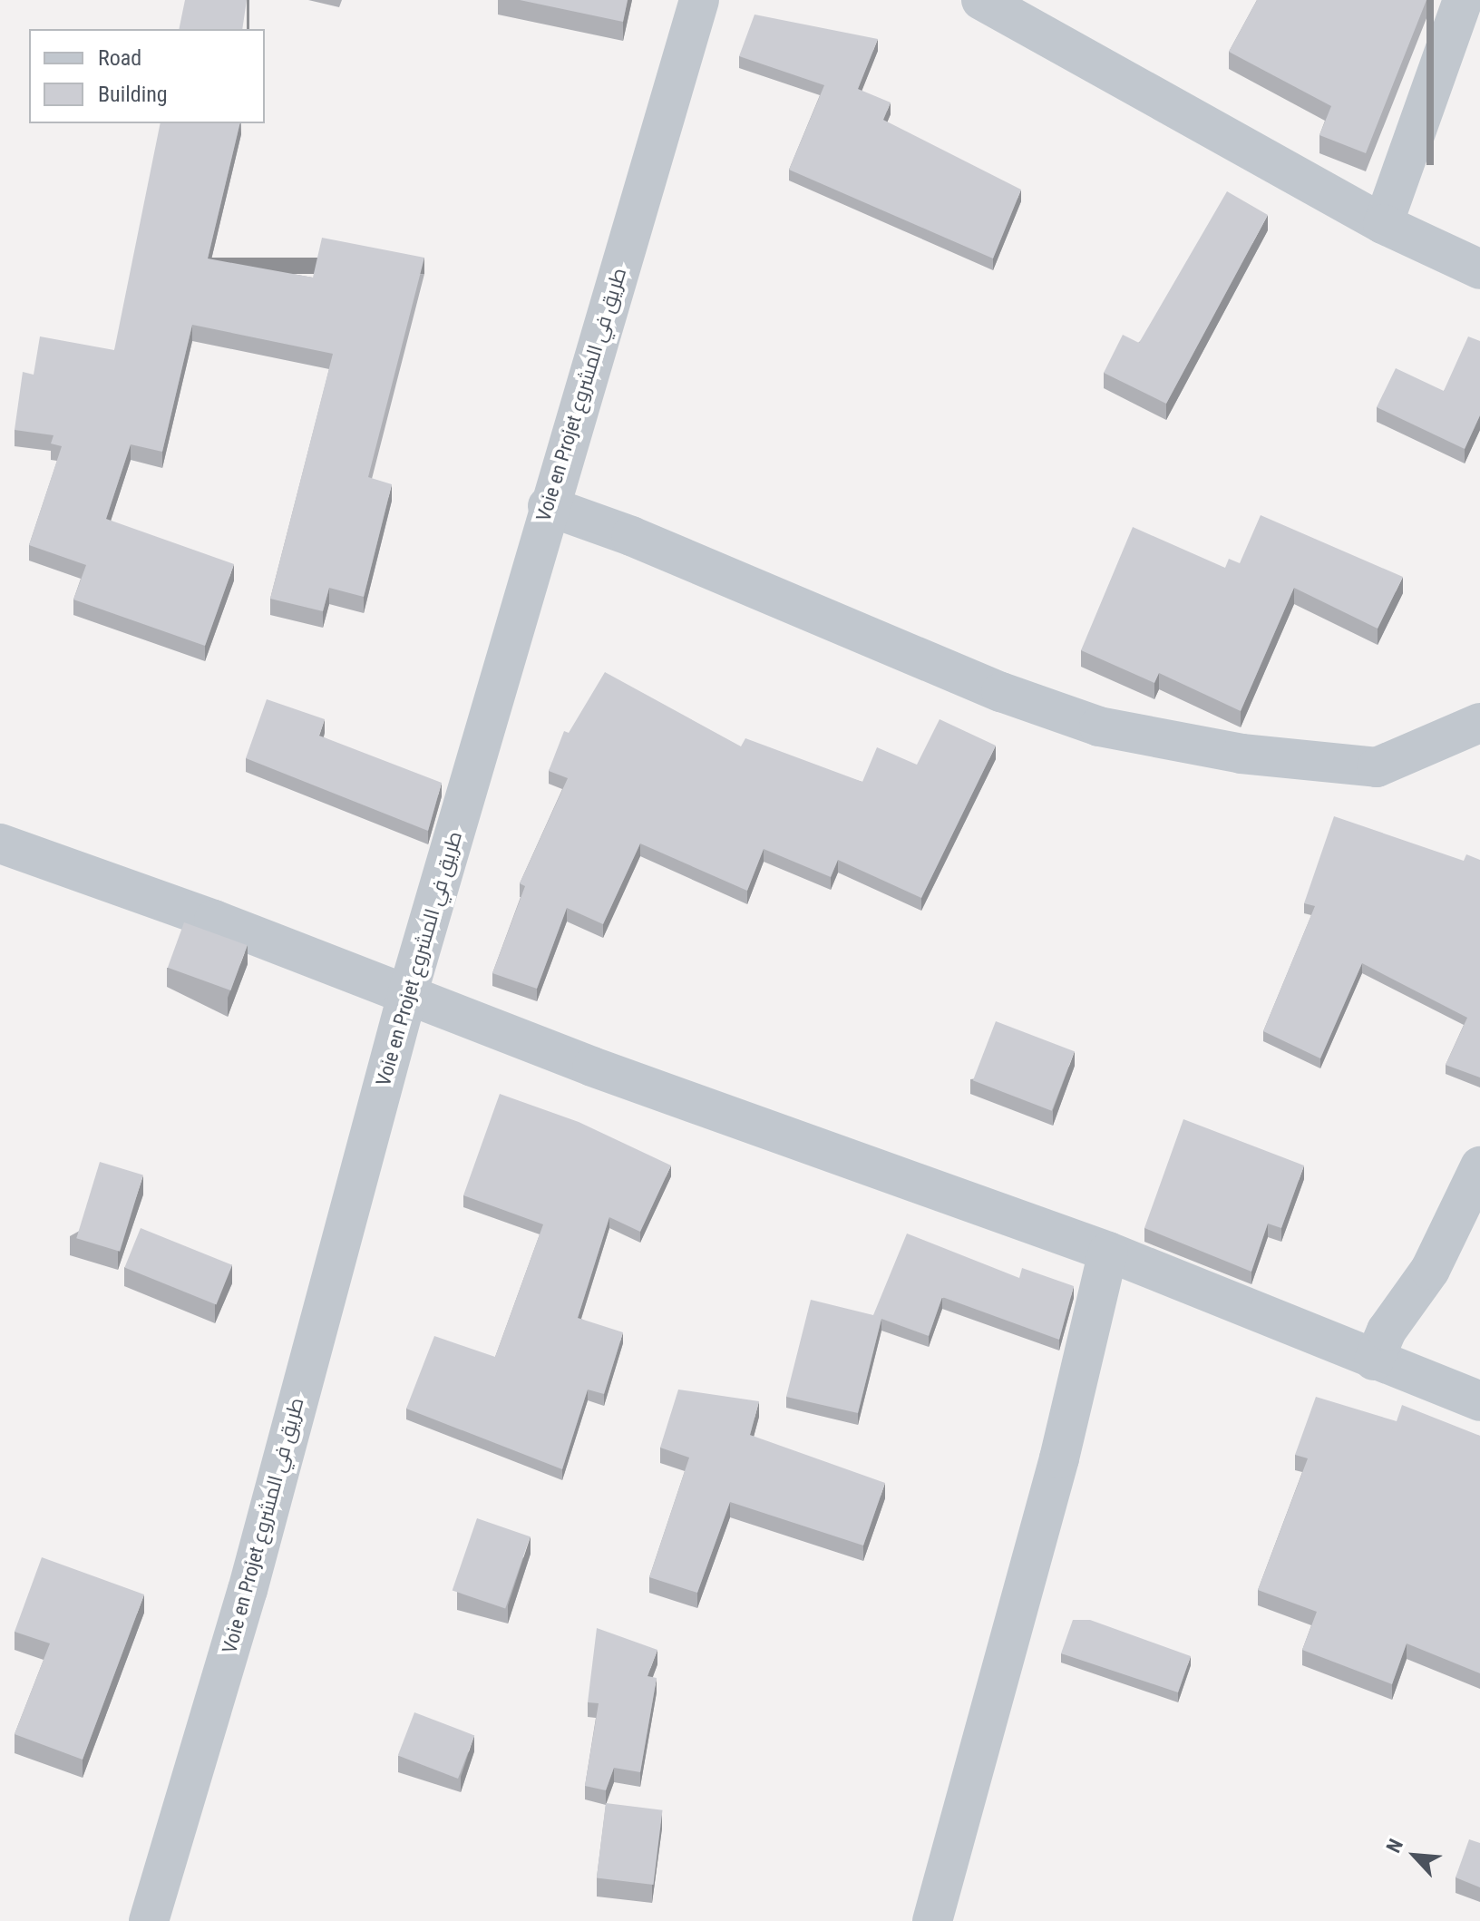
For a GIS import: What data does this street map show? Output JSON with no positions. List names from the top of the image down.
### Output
{
  "streets": {
    "street": ["Voie en Projet طريق في المشروع"]
  },
  "legend": ["Road", "Building"],
  "north": "top left"
}
